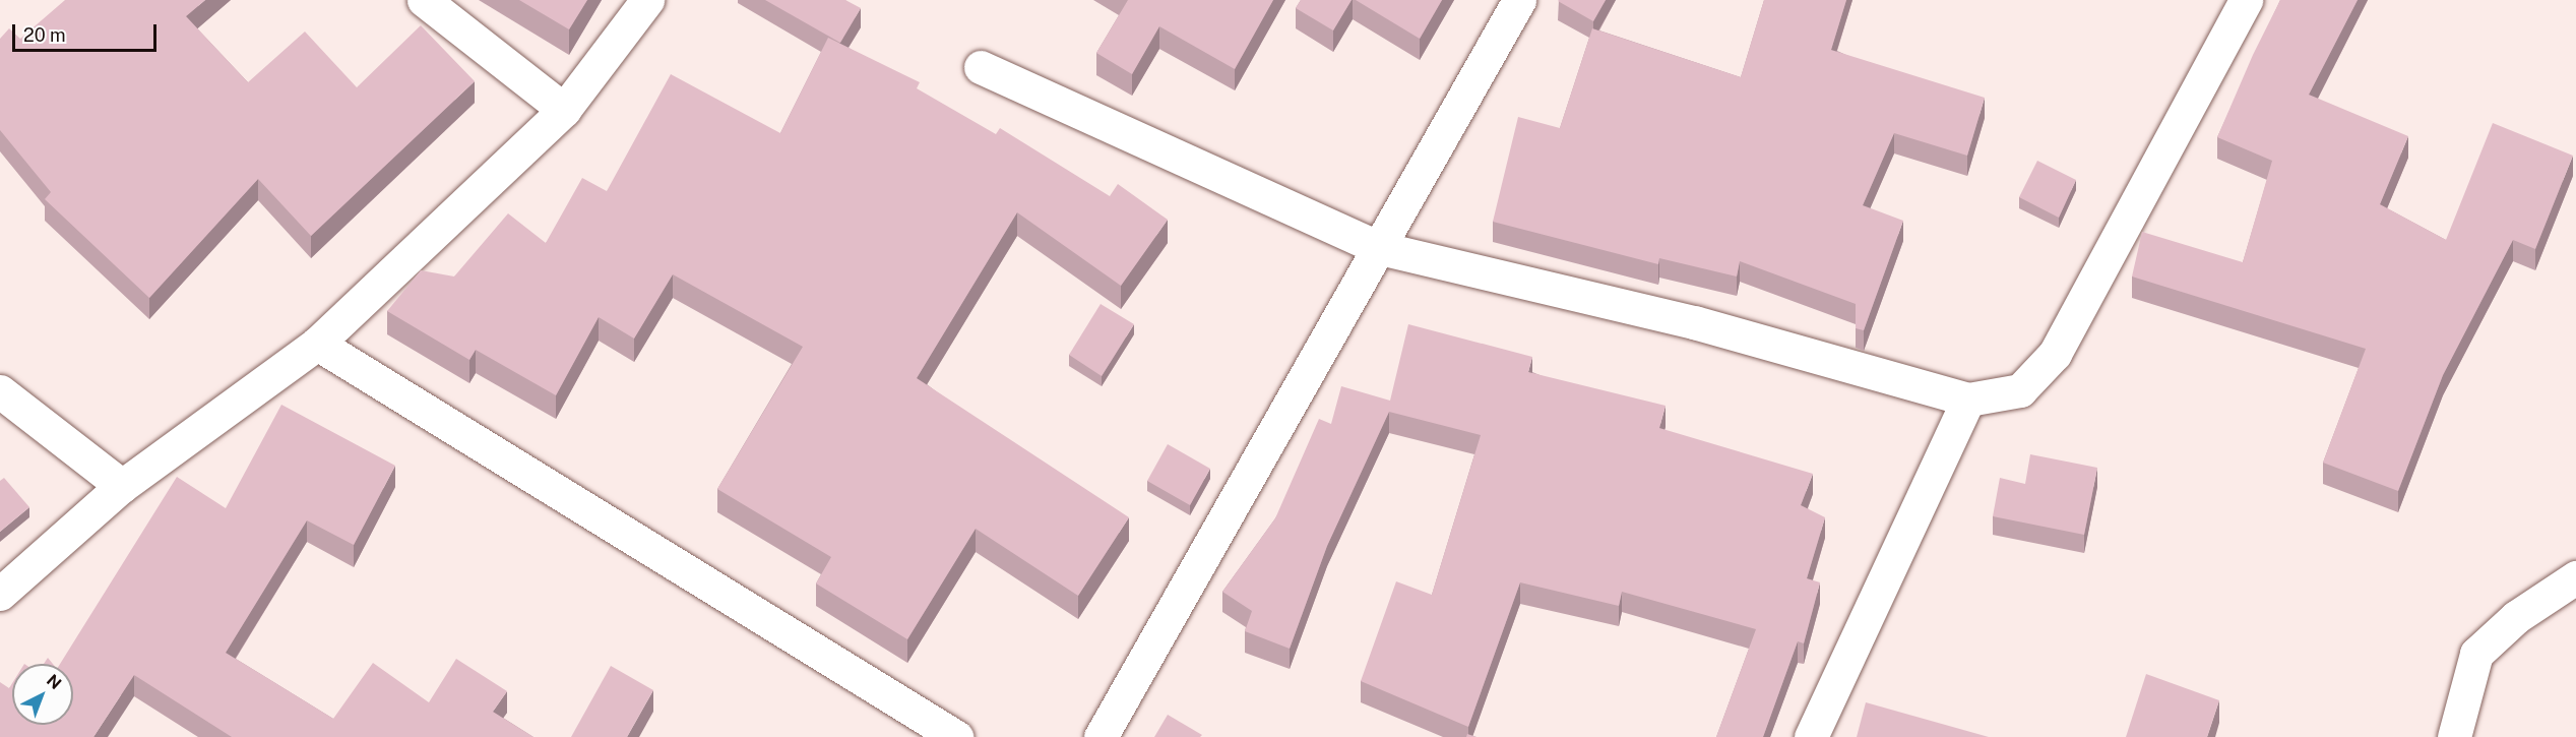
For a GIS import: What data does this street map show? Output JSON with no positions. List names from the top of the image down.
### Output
{
  "scale_bar": "20 m",
  "north": "top right"
}
